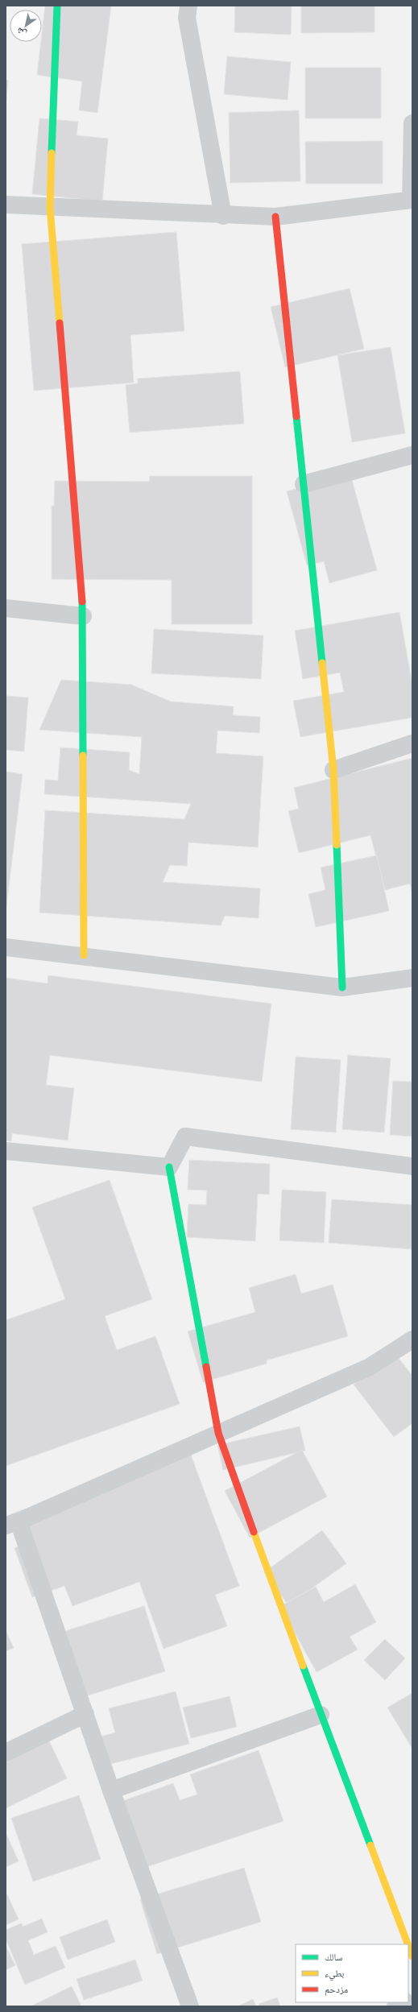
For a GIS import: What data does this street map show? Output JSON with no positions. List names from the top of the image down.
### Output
{
  "legend": ["سالك", "بطيء", "مزدحم"],
  "north": "bottom left"
}
